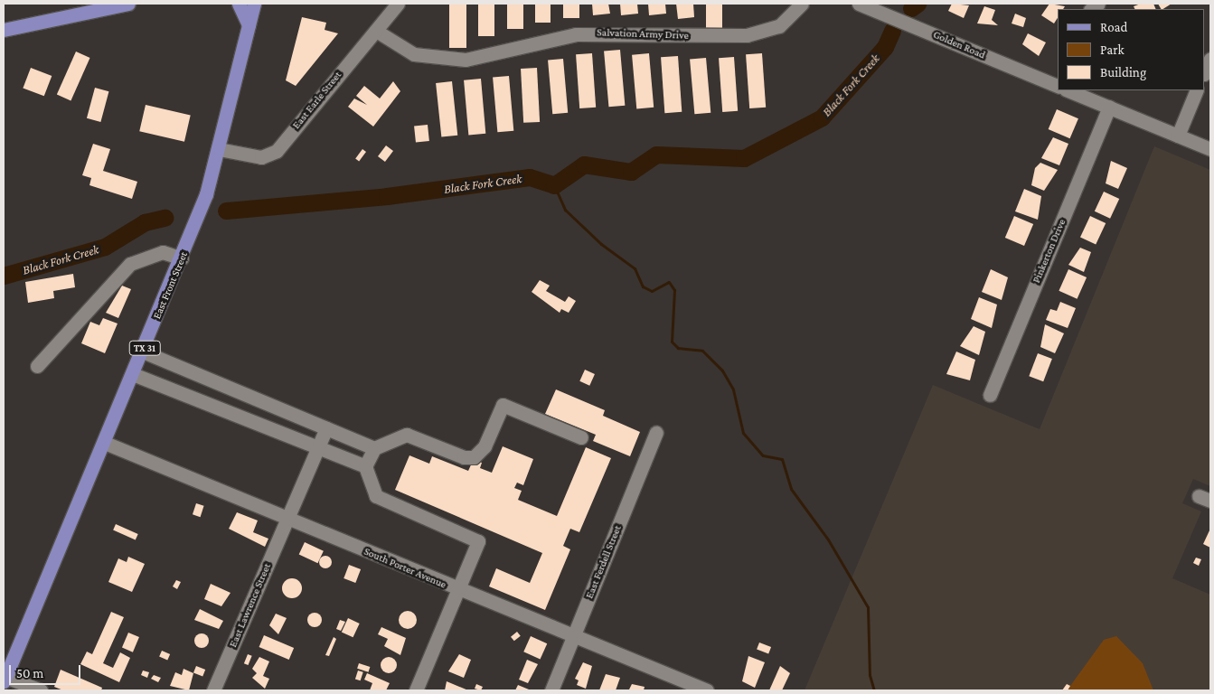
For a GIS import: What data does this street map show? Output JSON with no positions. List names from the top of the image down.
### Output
{
  "streets": {
    "main road": ["East Front Street", "TX 31"],
    "street": [
      "Salvation Army Drive",
      "Golden Road",
      "East Earle Street",
      "Pinkerton Drive",
      "East Ferdell Street",
      "South Porter Avenue",
      "East Lawrence Street"
    ]
  },
  "crossings": [
    ["Salvation Army Drive", "East Earle Street"],
    ["Golden Road", "Pinkerton Drive"],
    ["East Earle Street", "East Front Street"],
    ["East Front Street", "South Porter Avenue"],
    ["East Ferdell Street", "South Porter Avenue"],
    ["South Porter Avenue", "East Lawrence Street"]
  ],
  "water": ["Black Fork Creek"],
  "legend": ["Road", "Park", "Building"],
  "scale_bar": "50 m"
}
